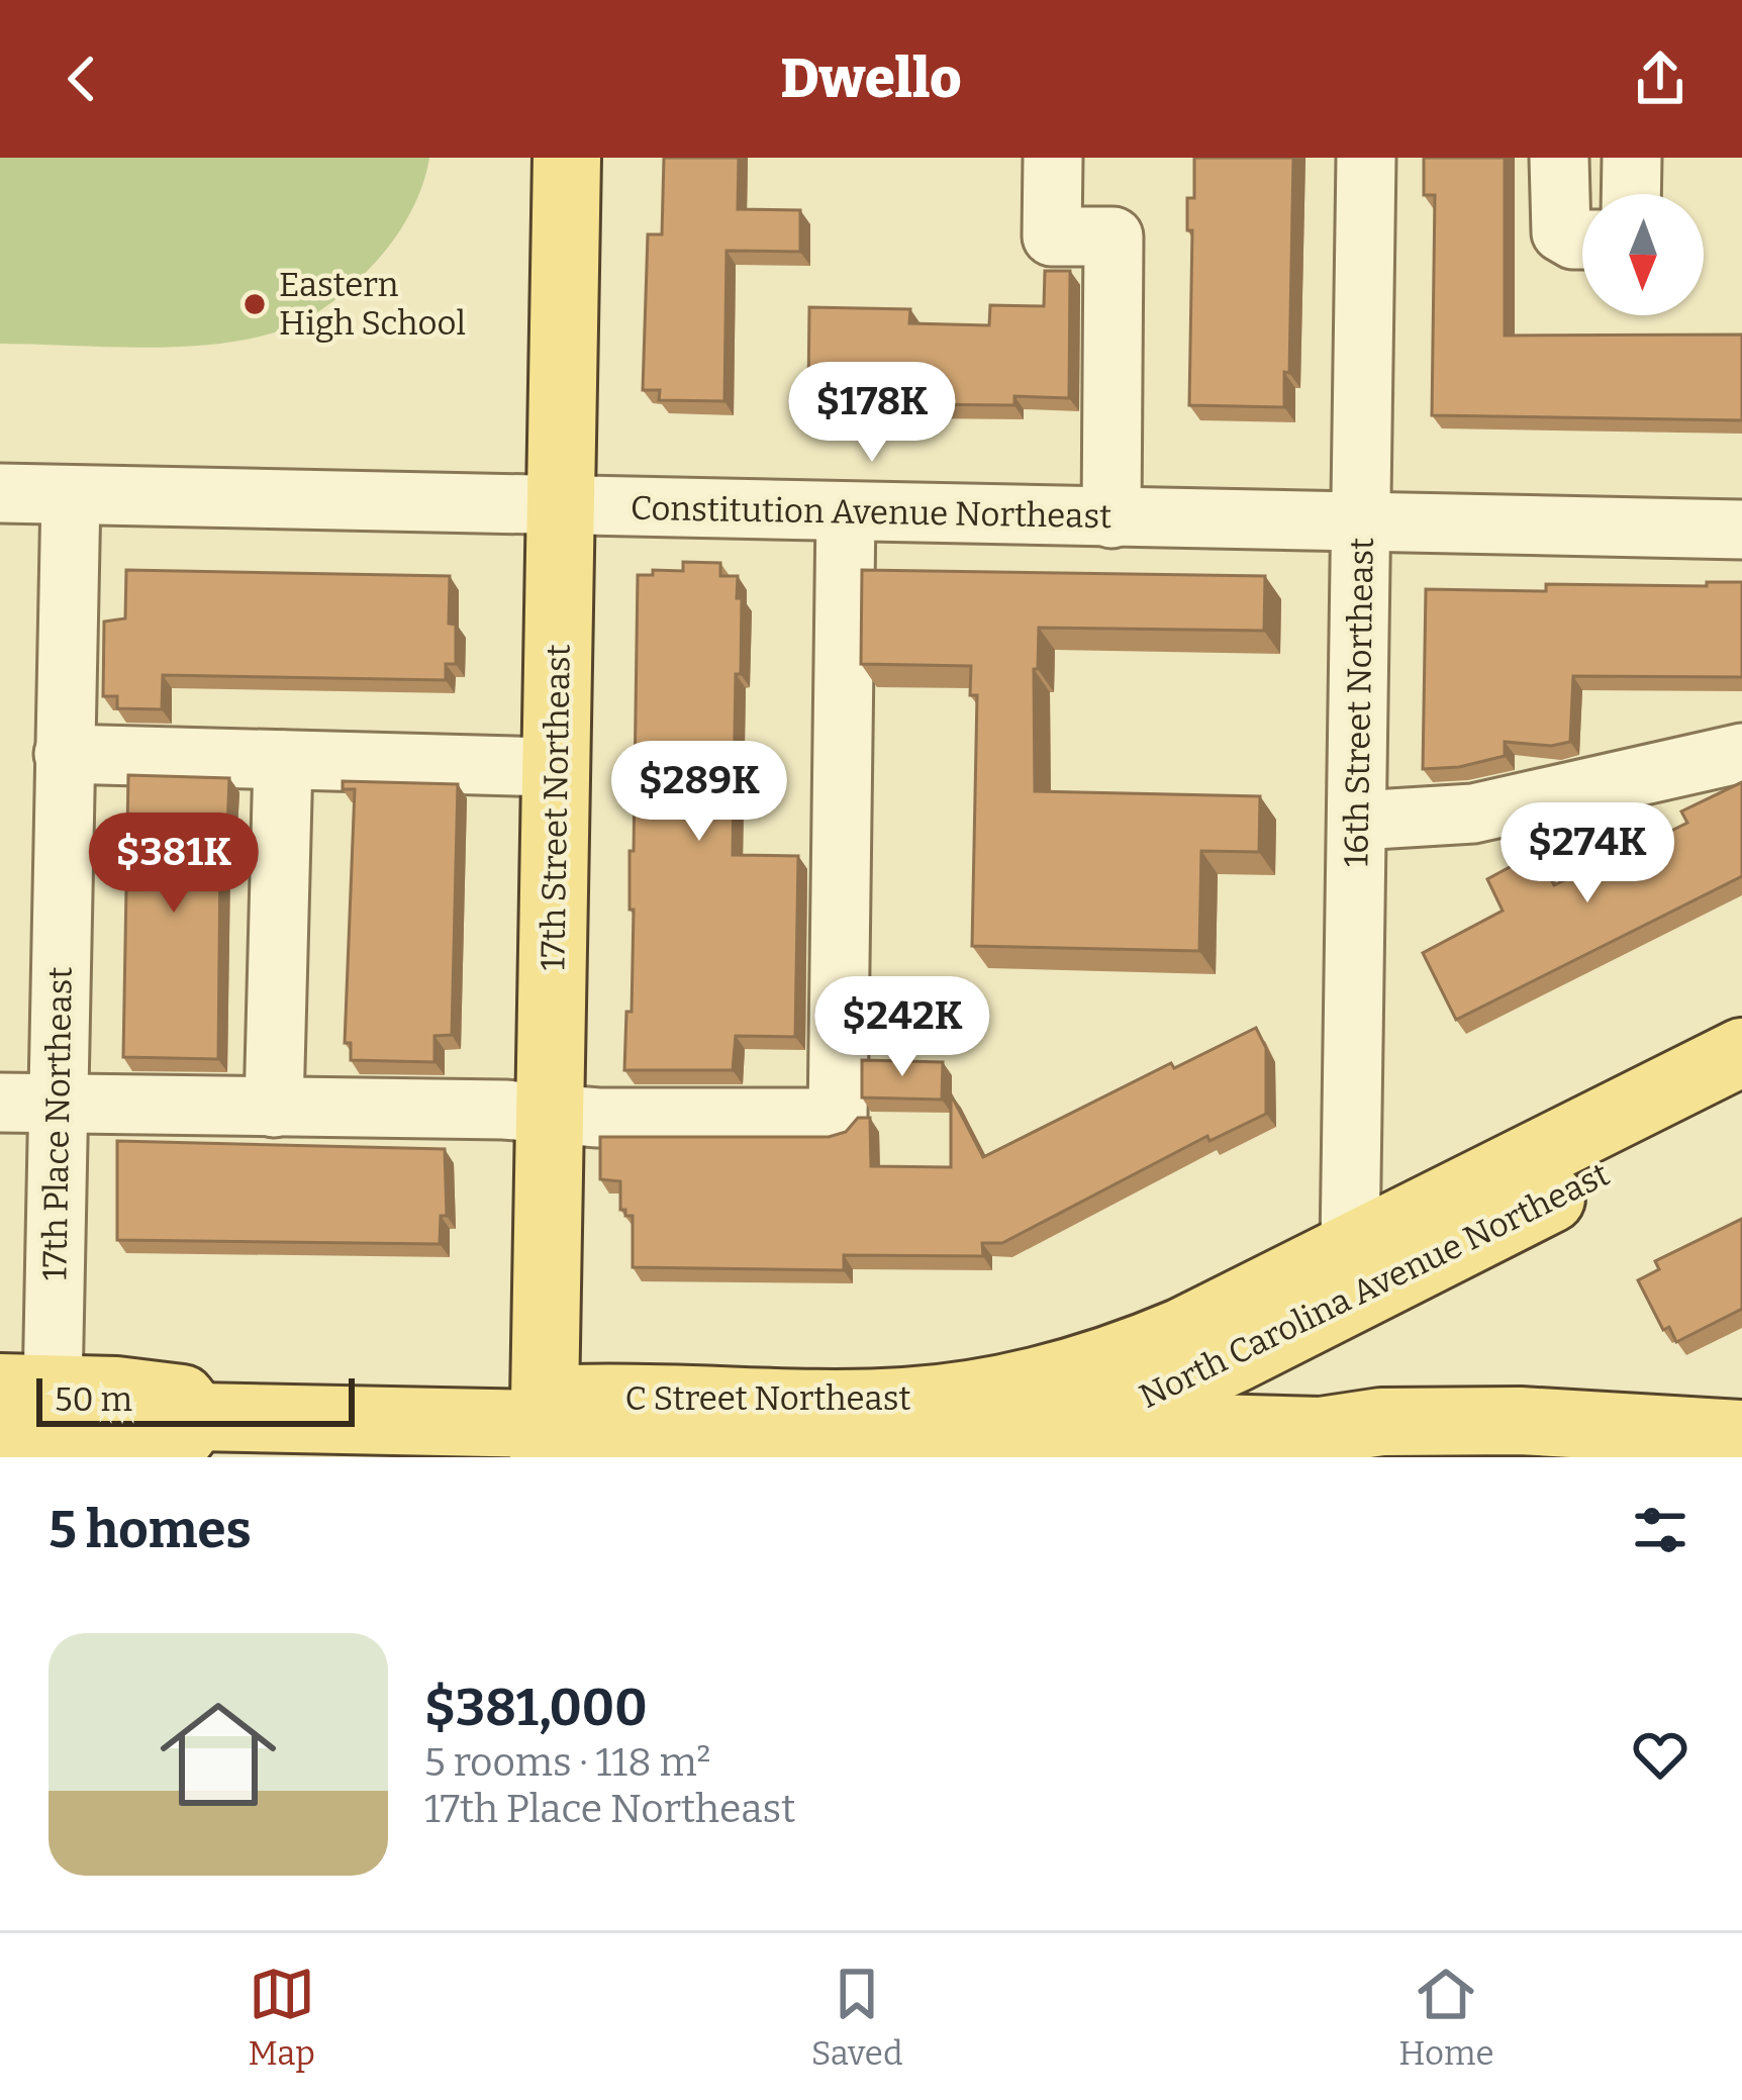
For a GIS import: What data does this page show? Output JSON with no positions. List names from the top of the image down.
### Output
{
  "streets": {
    "main road": ["17th Street Northeast", "North Carolina Avenue Northeast", "C Street Northeast"],
    "street": ["Constitution Avenue Northeast", "16th Street Northeast", "17th Place Northeast"]
  },
  "crossings": [
    ["Constitution Avenue Northeast", "16th Street Northeast"],
    ["Constitution Avenue Northeast", "17th Street Northeast"],
    ["Constitution Avenue Northeast", "17th Place Northeast"],
    ["16th Street Northeast", "North Carolina Avenue Northeast"],
    ["17th Street Northeast", "C Street Northeast"],
    ["17th Place Northeast", "C Street Northeast"],
    ["North Carolina Avenue Northeast", "C Street Northeast"]
  ],
  "places": ["Eastern High School"],
  "scale_bar": "50 m",
  "north": "bottom",
  "page": {
    "header": "Dwello",
    "price": [
      "$178K",
      "$289K",
      "$274K",
      "$381K",
      "$242K"
    ],
    "scale": "50 m",
    "heading": "5 homes",
    "list": [
      {
        "name": "$381,000",
        "note": "5 rooms · 118 m² · 17th Place Northeast"
      }
    ],
    "tabs": ["Map", "Saved", "Home"]
  }
}
